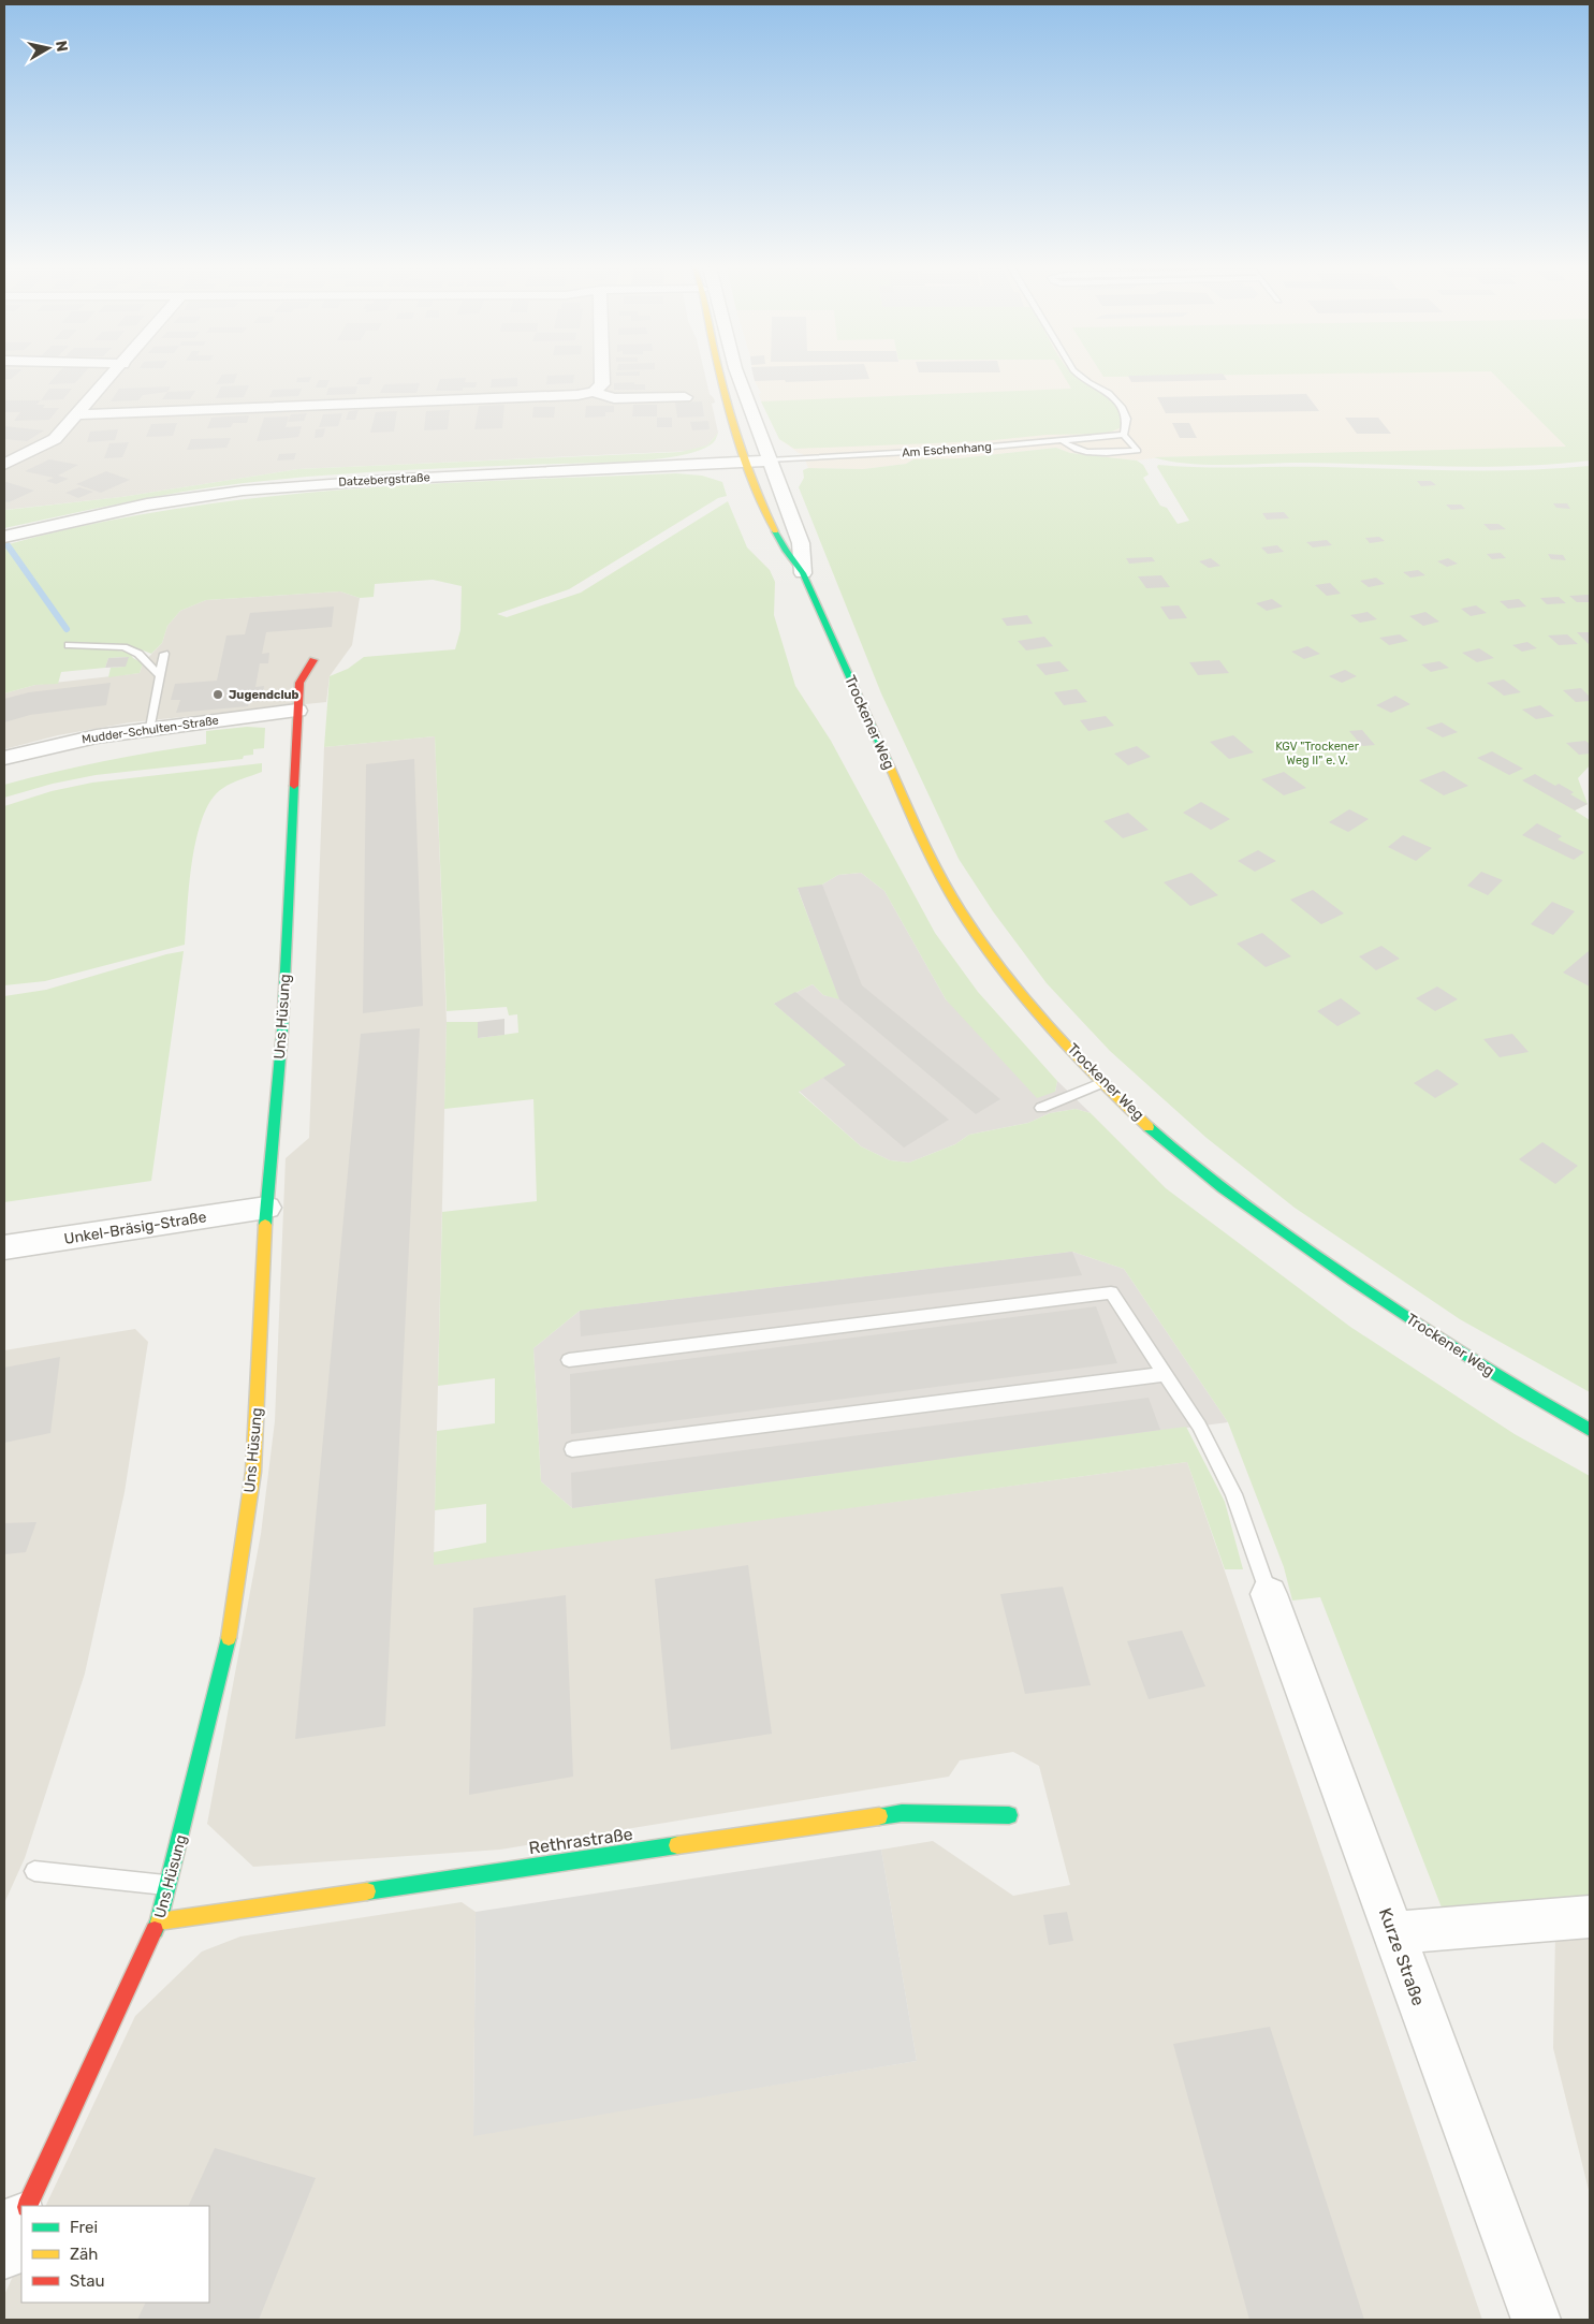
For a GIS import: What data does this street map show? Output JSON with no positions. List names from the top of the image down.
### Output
{
  "streets": {
    "street": [
      "Datzebergstraße",
      "Trockener Weg",
      "Mudder-Schulten-Straße",
      "Uns Hüsung",
      "Unkel-Bräsig-Straße",
      "Rethrastraße",
      "Kurze Straße"
    ],
    "lane": ["Am Eschenhang"]
  },
  "crossings": [
    ["Am Eschenhang", "Datzebergstraße"],
    ["Am Eschenhang", "Trockener Weg"],
    ["Datzebergstraße", "Trockener Weg"],
    ["Mudder-Schulten-Straße", "Uns Hüsung"],
    ["Uns Hüsung", "Unkel-Bräsig-Straße"],
    ["Uns Hüsung", "Rethrastraße"]
  ],
  "parks": ["KGV \"Trockener Weg II\" e. V."],
  "places": ["Jugendclub"],
  "legend": ["Frei", "Zäh", "Stau"],
  "north": "right"
}
